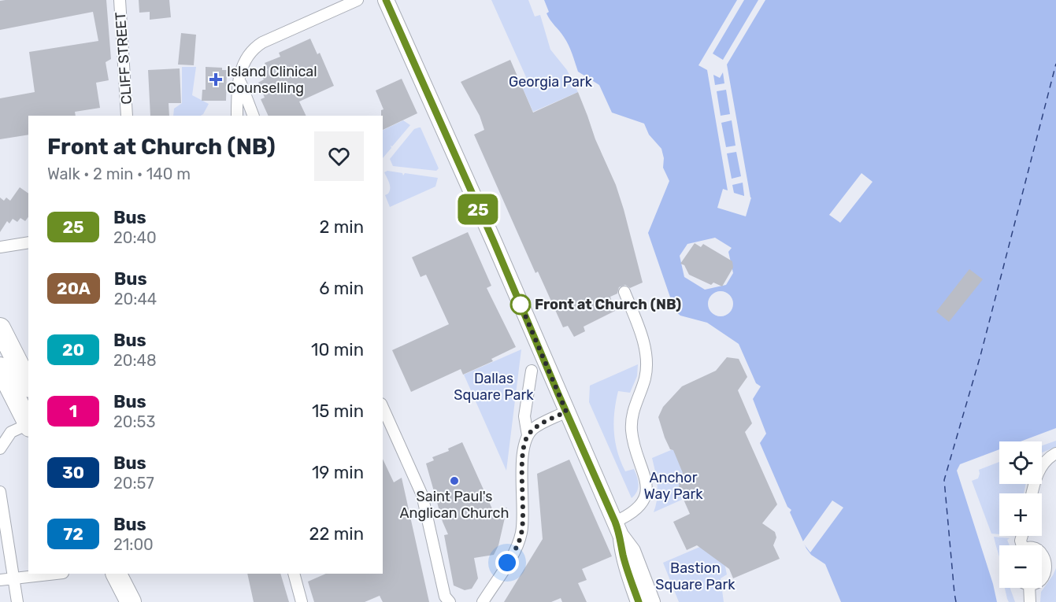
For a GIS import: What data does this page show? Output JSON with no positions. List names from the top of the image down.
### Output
{
  "streets": {
    "street": ["CLIFF STREET"]
  },
  "parks": [
    "Georgia Park",
    "Dallas Square Park",
    "Anchor Way Park",
    "Bastion Square Park"
  ],
  "places": {
    "health": ["Island Clinical Counselling"],
    "other": ["Front at Church (NB)", "Saint Paul's Anglican Church"]
  },
  "lines": ["bus line 25"],
  "page": {
    "on_map": "25",
    "heading": ["Front at Church (NB)", "Walk · 2 min · 140 m"],
    "list": [
      {
        "mark": "25",
        "name": "Bus",
        "note": "20:40",
        "value": "2 min"
      },
      {
        "mark": "20A",
        "name": "Bus",
        "note": "20:44",
        "value": "6 min"
      },
      {
        "mark": "20",
        "name": "Bus",
        "note": "20:48",
        "value": "10 min"
      },
      {
        "mark": "1",
        "name": "Bus",
        "note": "20:53",
        "value": "15 min"
      },
      {
        "mark": "30",
        "name": "Bus",
        "note": "20:57",
        "value": "19 min"
      },
      {
        "mark": "72",
        "name": "Bus",
        "note": "21:00",
        "value": "22 min"
      }
    ],
    "map_buttons": ["+", "−"]
  }
}
